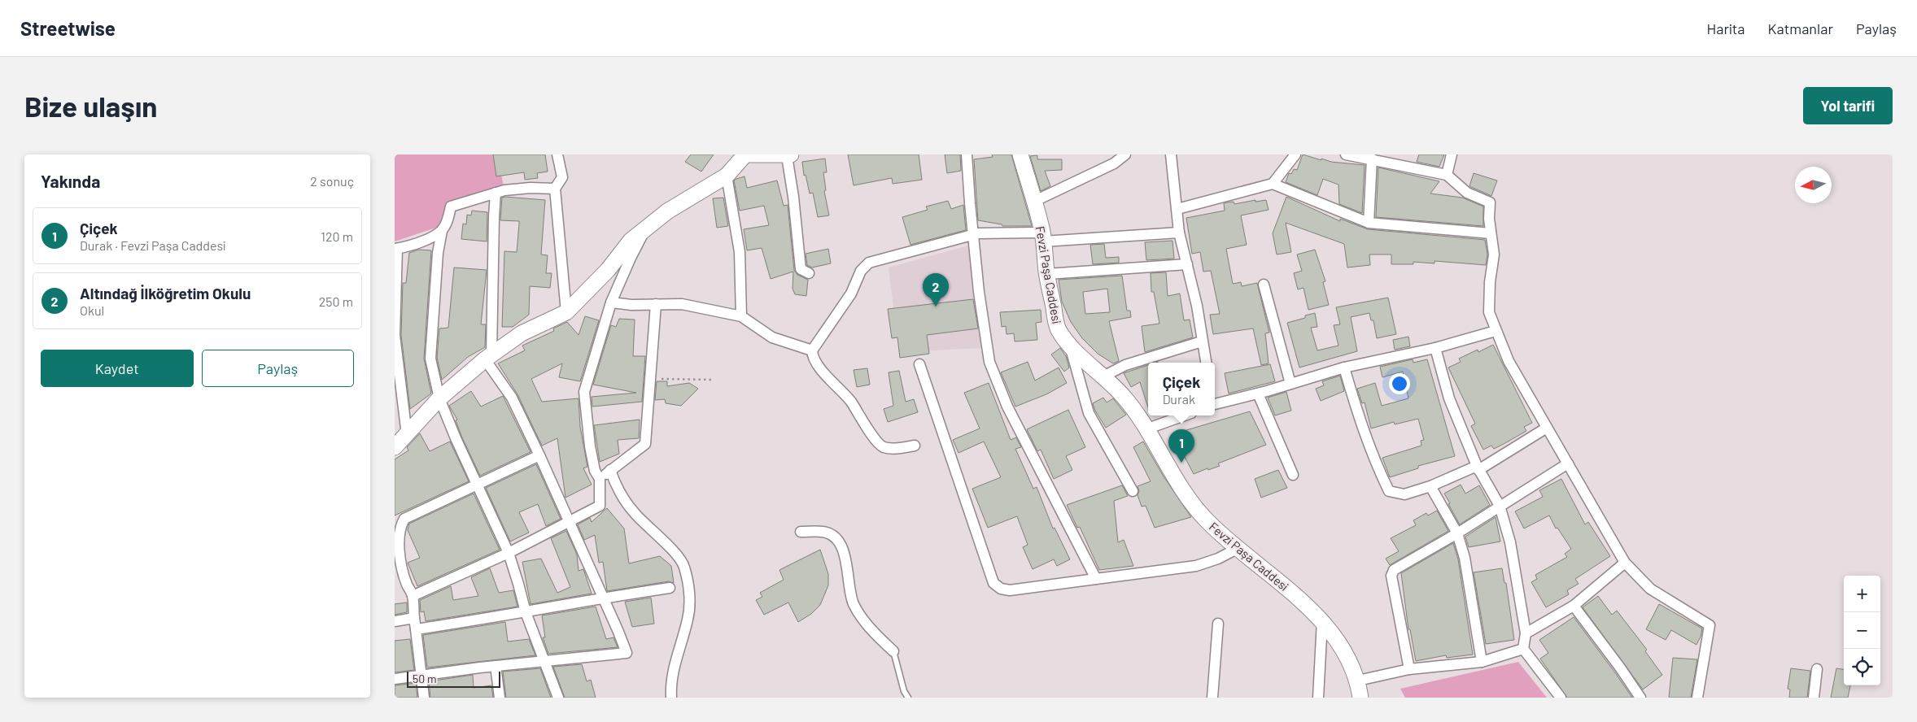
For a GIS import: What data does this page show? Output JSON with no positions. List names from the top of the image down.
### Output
{
  "streets": {
    "street": ["Fevzi Paşa Caddesi"]
  },
  "scale_bar": "50 m",
  "north": "left",
  "page": {
    "header": "Streetwise",
    "nav": ["Harita", "Katmanlar", "Paylaş"],
    "buttons": [
      "Yol tarifi",
      ["Kaydet", "Paylaş"]
    ],
    "title": "Bize ulaşın",
    "heading": ["Yakında", "2 sonuç"],
    "list": [
      {
        "mark": "1",
        "name": "Çiçek",
        "note": "Durak · Fevzi Paşa Caddesi",
        "value": "120 m"
      },
      {
        "mark": "2",
        "name": "Altındağ İlköğretim Okulu",
        "note": "Okul",
        "value": "250 m"
      }
    ],
    "pins": ["2", "1"],
    "popup": ["Çiçek", "Durak"],
    "map_buttons": ["+", "−"],
    "scale": "50 m"
  }
}
